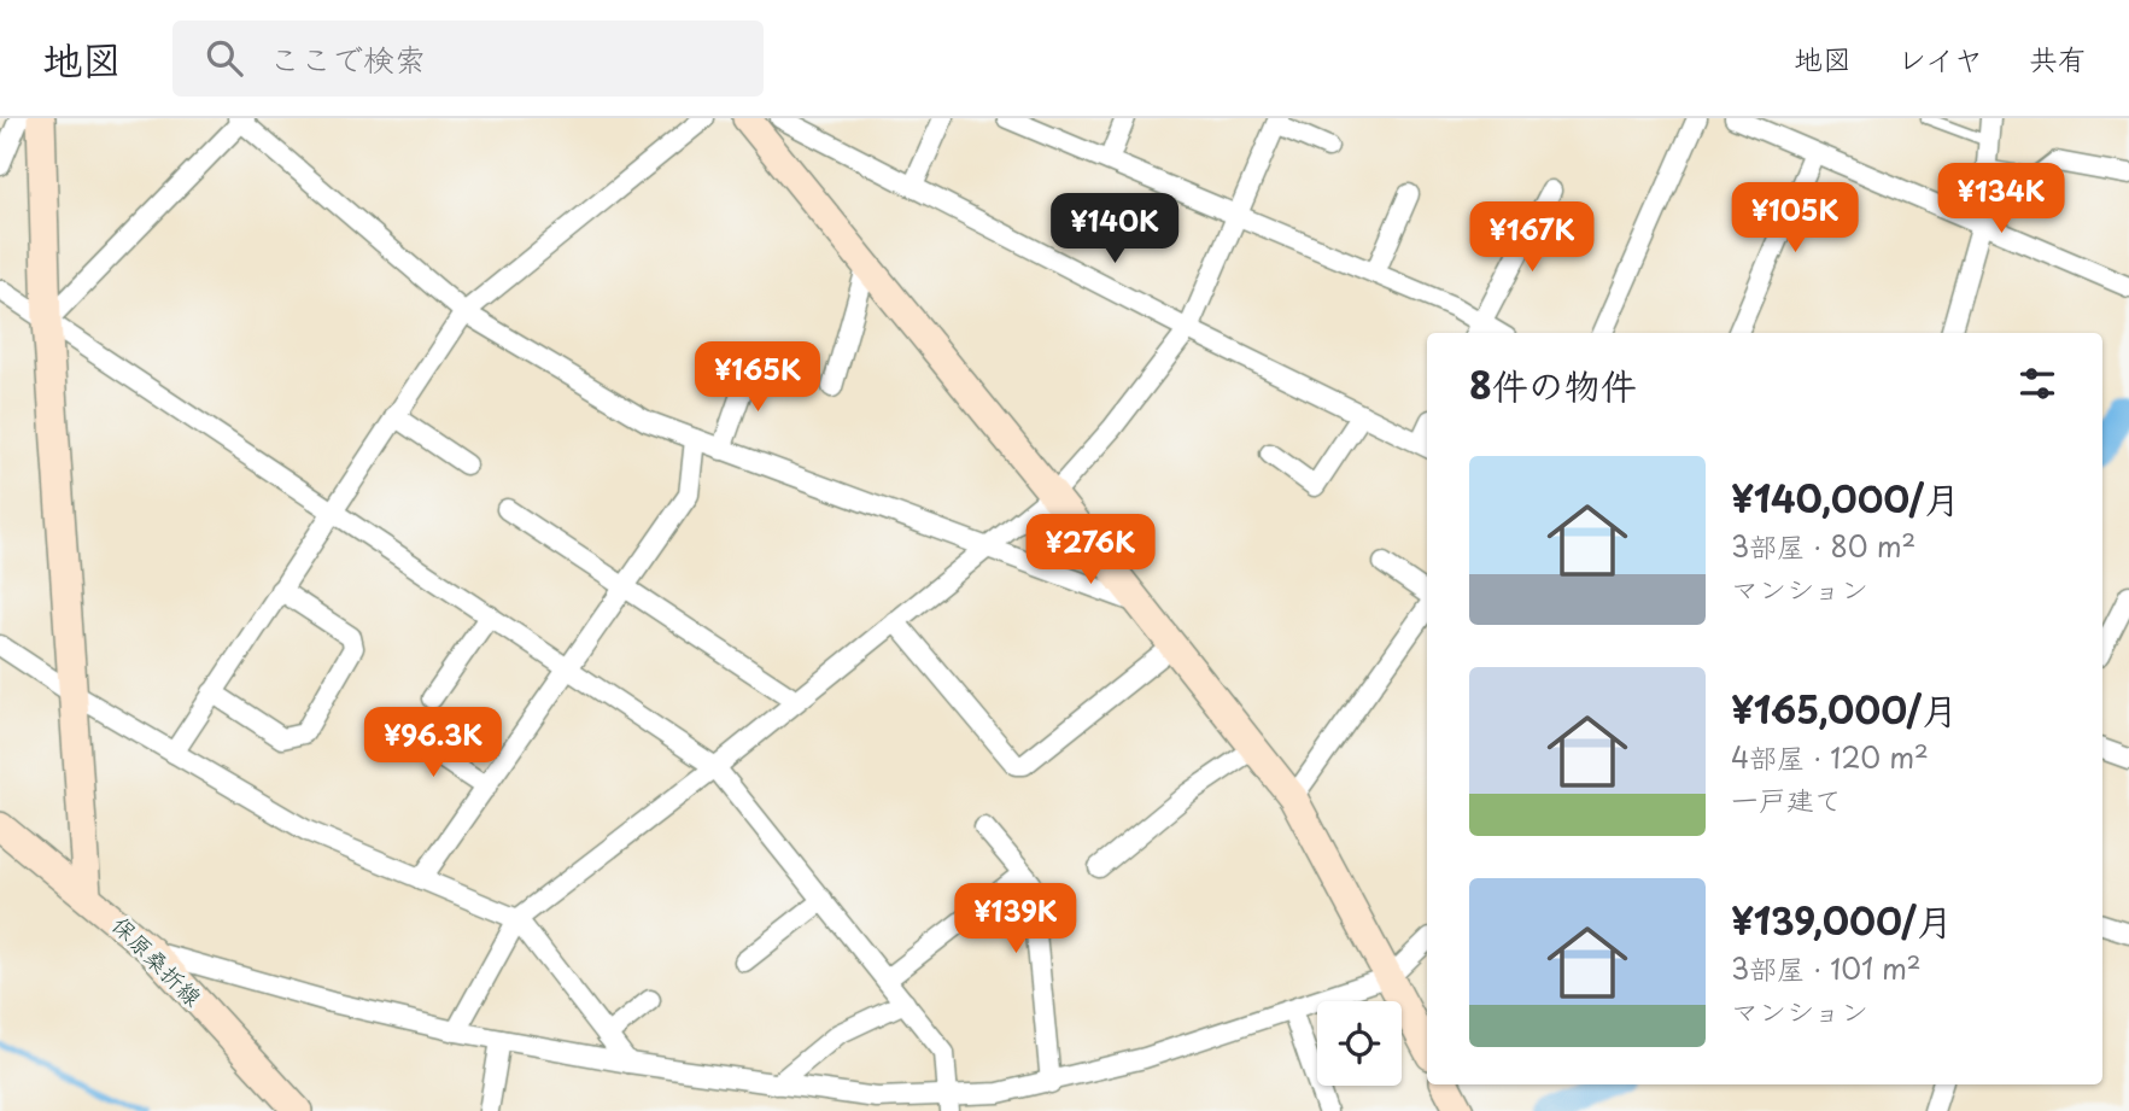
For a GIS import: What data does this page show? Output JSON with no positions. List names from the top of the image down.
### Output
{
  "streets": {
    "street": ["保原桑折線"]
  },
  "page": {
    "header": "地図",
    "search": "ここで検索",
    "nav": ["地図", "レイヤ", "共有"],
    "price": [
      "¥134K",
      "¥105K",
      "¥140K",
      "¥167K",
      "¥165K",
      "¥276K",
      "¥96.3K",
      "¥139K"
    ],
    "heading": "8件の物件",
    "list": [
      {
        "name": "¥140,000/月",
        "note": "3部屋 · 80 m² · マンション"
      },
      {
        "name": "¥165,000/月",
        "note": "4部屋 · 120 m² · 一戸建て"
      },
      {
        "name": "¥139,000/月",
        "note": "3部屋 · 101 m² · マンション"
      }
    ]
  }
}
